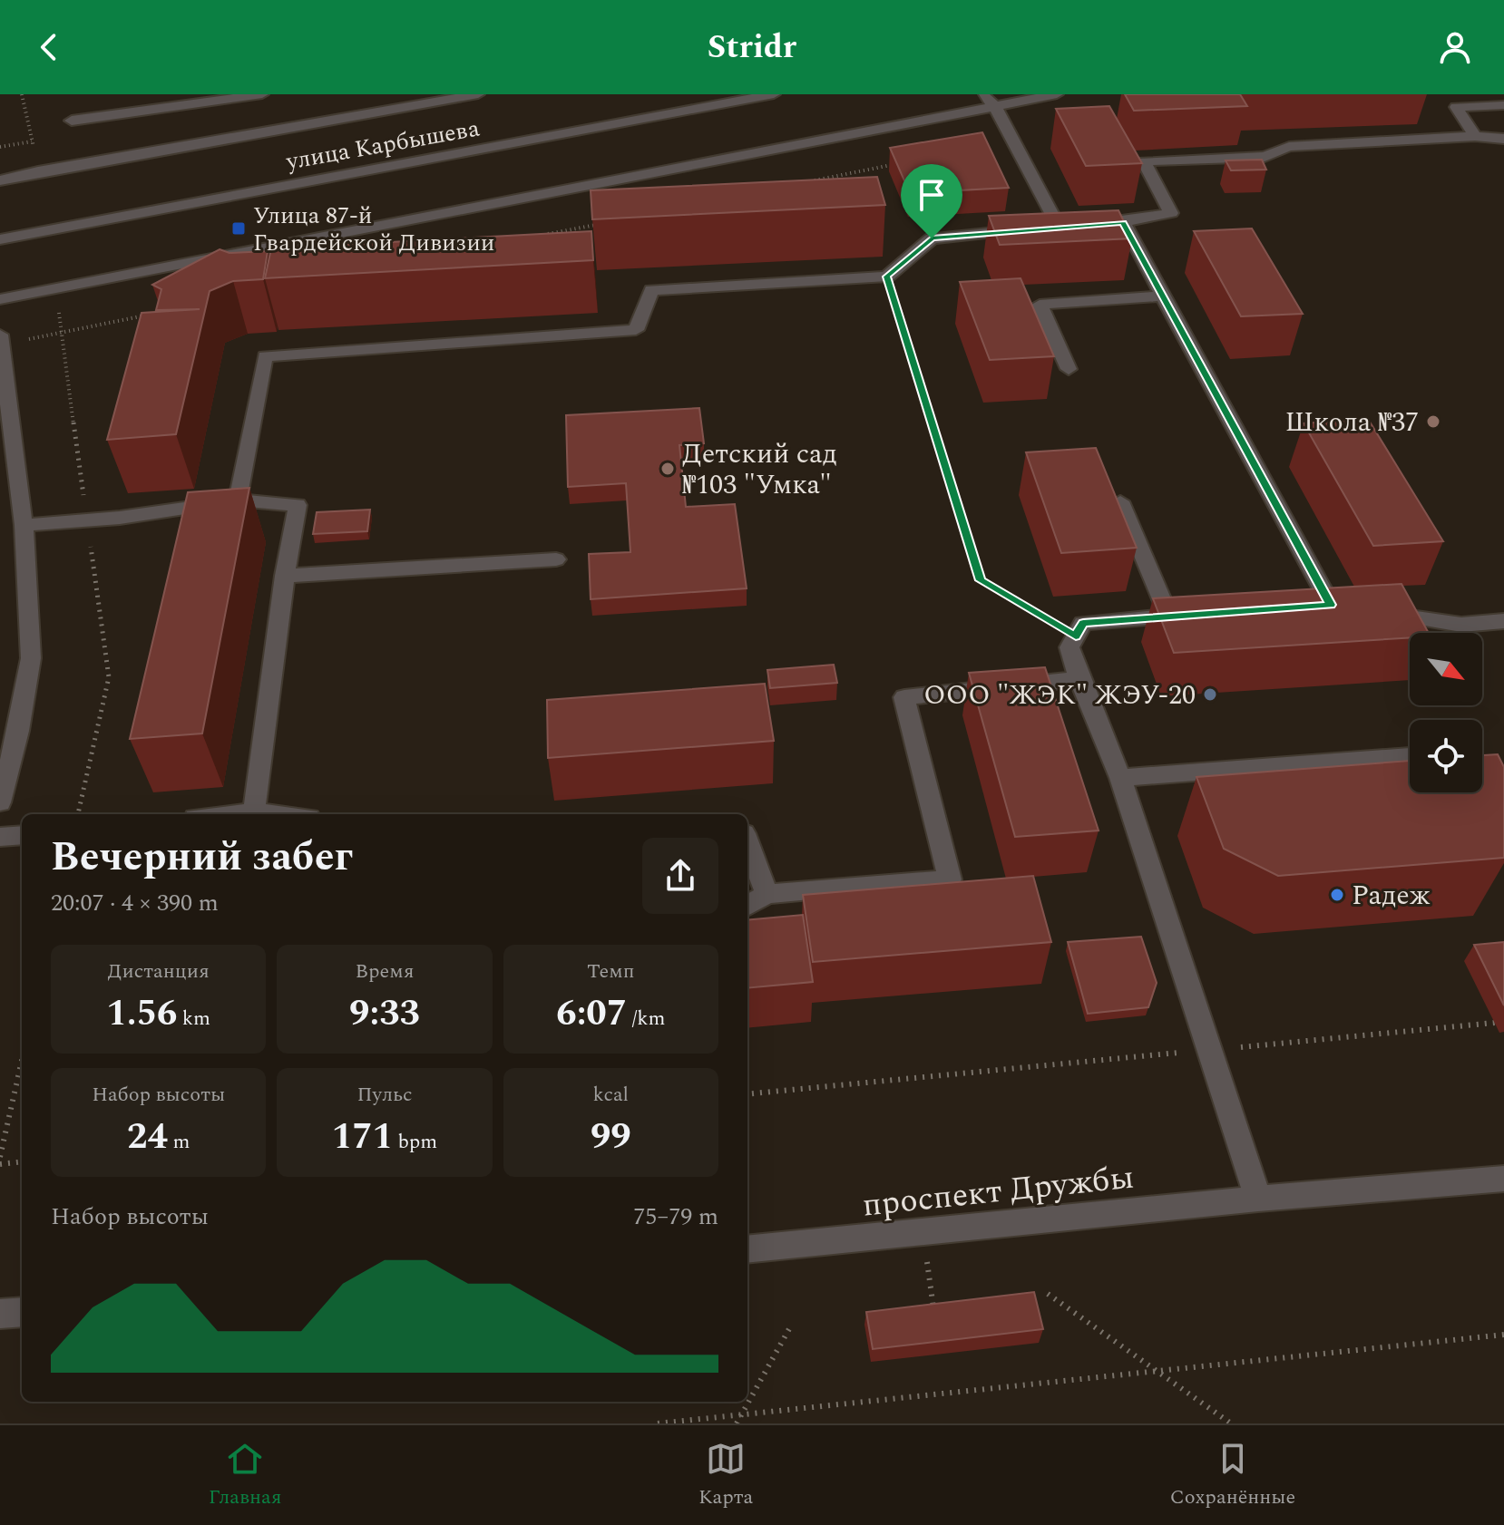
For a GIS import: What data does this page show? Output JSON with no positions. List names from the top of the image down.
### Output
{
  "streets": {
    "street": ["улица Карбышева", "проспект Дружбы"]
  },
  "places": {
    "transit": ["Улица 87-й Гвардейской Дивизии"],
    "other": [
      "Школа №37",
      "Детский сад №103 \"Умка\"",
      "ООО \"ЖЭК\" ЖЭУ-20",
      "Радеж"
    ]
  },
  "north": "bottom right",
  "page": {
    "header": "Stridr",
    "heading": ["Вечерний забег", "20:07 · 4 × 390 m"],
    "stats": [
      ["Дистанция", "1.56 km"],
      ["Время", "9:33"],
      ["Темп", "6:07 /km"],
      ["Набор высоты", "24 m"],
      ["Пульс", "171 bpm"],
      ["kcal", "99"]
    ],
    "chart": ["Набор высоты", "75–79 m"],
    "tabs": ["Главная", "Карта", "Сохранённые"]
  }
}
